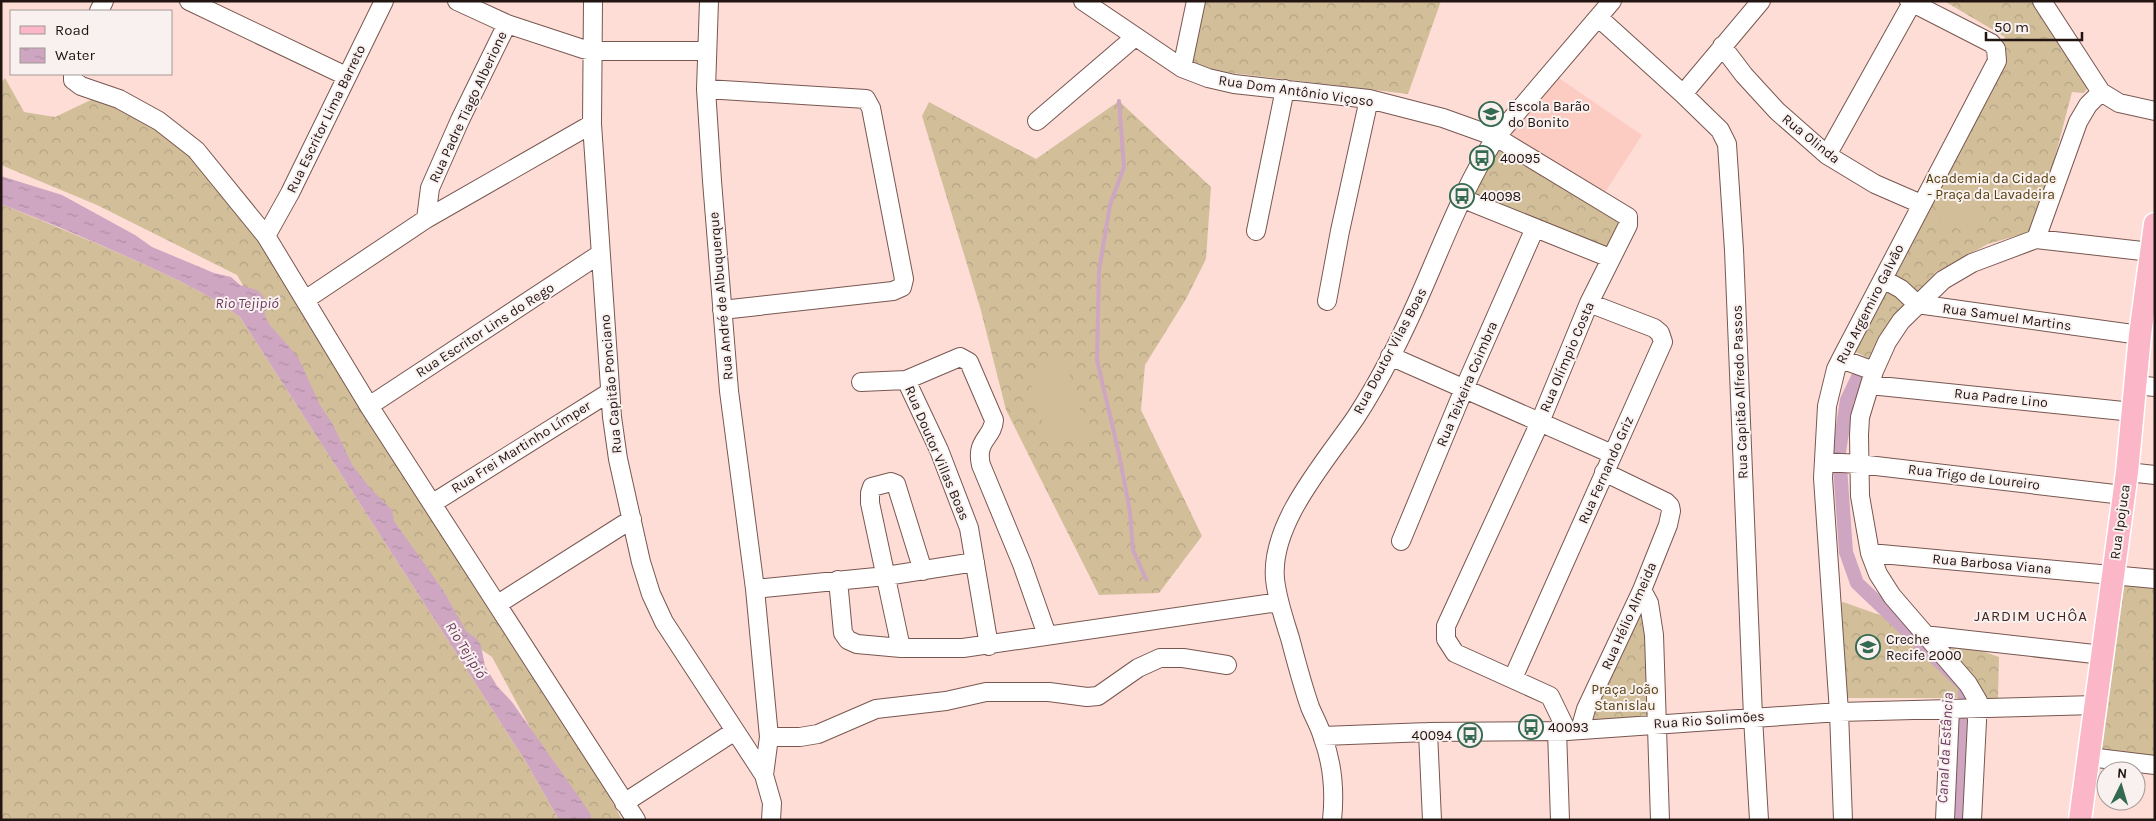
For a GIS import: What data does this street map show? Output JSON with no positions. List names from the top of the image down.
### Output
{
  "streets": {
    "main road": ["Rua Ipojuca"],
    "street": [
      "Rua Dom Antônio Viçoso",
      "Rua Padre Tiago Alberione",
      "Rua Escritor Lima Barreto",
      "Rua Olinda",
      "Rua André de Albuquerque",
      "Rua Argemiro Galvão",
      "Rua Samuel Martins",
      "Rua Escritor Lins do Rego",
      "Rua Doutor Vilas Boas",
      "Rua Olímpio Costa",
      "Rua Capitão Ponciano",
      "Rua Teixeira Coimbra",
      "Rua Capitão Alfredo Passos",
      "Rua Padre Lino",
      "Rua Frei Martinho Límper",
      "Rua Doutor Villas Boas",
      "Rua Fernando Griz",
      "Rua Trigo de Loureiro",
      "Rua Barbosa Viana",
      "Rua Hélio Almeida",
      "Rua Rio Solimões"
    ]
  },
  "crossings": [
    ["Rua Dom Antônio Viçoso", "Rua Doutor Vilas Boas"],
    ["Rua Dom Antônio Viçoso", "Rua Olímpio Costa"],
    ["Rua Olinda", "Rua Argemiro Galvão"],
    ["Rua André de Albuquerque", "Rua Capitão Ponciano"],
    ["Rua Argemiro Galvão", "Rua Padre Lino"],
    ["Rua Argemiro Galvão", "Rua Trigo de Loureiro"],
    ["Rua Argemiro Galvão", "Rua Rio Solimões"],
    ["Rua Samuel Martins", "Rua Ipojuca"],
    ["Rua Escritor Lins do Rego", "Rua Capitão Ponciano"],
    ["Rua Doutor Vilas Boas", "Rua Olímpio Costa"],
    ["Rua Doutor Vilas Boas", "Rua Capitão Alfredo Passos"],
    ["Rua Doutor Vilas Boas", "Rua Rio Solimões"],
    ["Rua Olímpio Costa", "Rua Fernando Griz"],
    ["Rua Capitão Ponciano", "Rua Frei Martinho Límper"],
    ["Rua Capitão Alfredo Passos", "Rua Rio Solimões"],
    ["Rua Padre Lino", "Rua Ipojuca"],
    ["Rua Fernando Griz", "Rua Hélio Almeida"],
    ["Rua Trigo de Loureiro", "Rua Ipojuca"],
    ["Rua Ipojuca", "Rua Barbosa Viana"],
    ["Rua Ipojuca", "Rua Rio Solimões"],
    ["Rua Hélio Almeida", "Rua Rio Solimões"]
  ],
  "districts": ["JARDIM UCHÔA"],
  "water": ["Rio Tejipió", "Canal da Estância"],
  "parks": ["Academia da Cidade - Praça da Lavadeira", "Praça João Stanislau"],
  "places": {
    "school or university": ["Escola Barão do Bonito", "Creche Recife 2000"],
    "bus stop": [
      "40095",
      "40098",
      "40093",
      "40094"
    ]
  },
  "legend": ["Road", "Water"],
  "scale_bar": "50 m",
  "north": "top"
}
